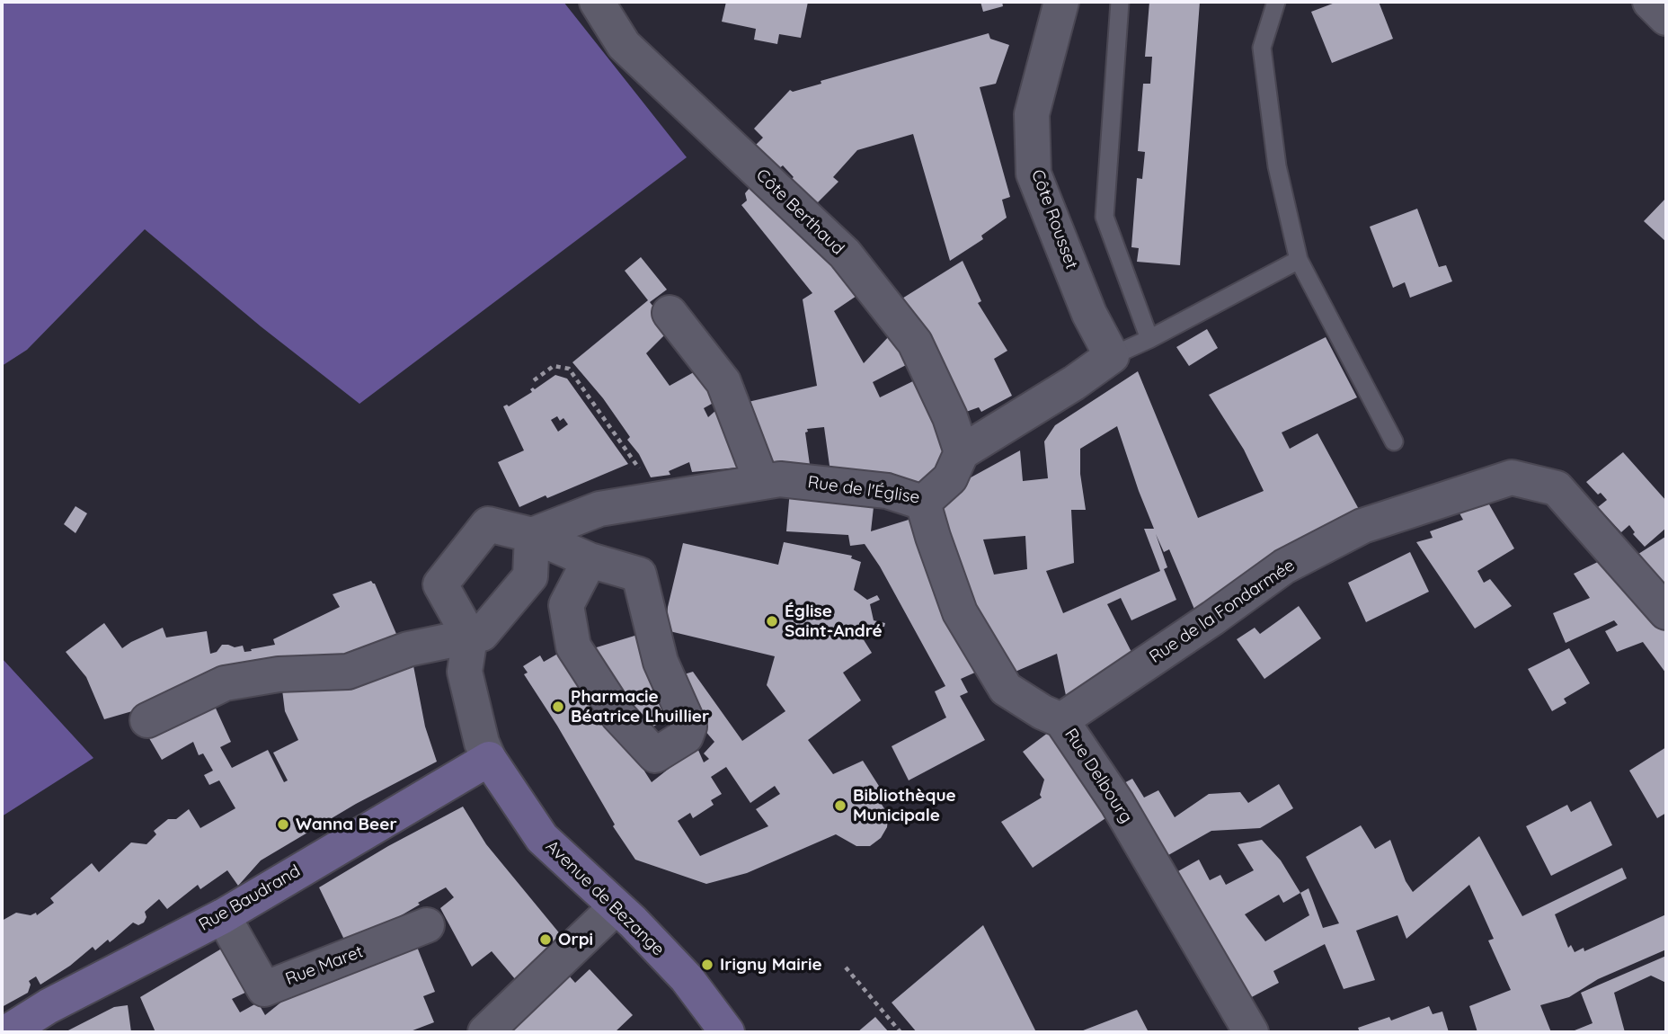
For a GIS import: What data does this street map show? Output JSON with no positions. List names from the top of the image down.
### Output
{
  "streets": {
    "street": [
      "Côte Berthaud",
      "Côte Rousset",
      "Rue de l'Église",
      "Rue de la Fondarmée",
      "Rue Delbourg",
      "Rue Baudrand",
      "Avenue de Bezange",
      "Rue Maret"
    ]
  },
  "crossings": [
    ["Côte Berthaud", "Rue de l'Église"],
    ["Rue de l'Église", "Rue Delbourg"],
    ["Rue de la Fondarmée", "Rue Delbourg"],
    ["Rue Baudrand", "Avenue de Bezange"],
    ["Rue Baudrand", "Rue Maret"]
  ],
  "places": [
    "Église Saint-André",
    "Pharmacie Béatrice Lhuillier",
    "Bibliothèque Municipale",
    "Wanna Beer",
    "Orpi",
    "Irigny Mairie"
  ]
}
